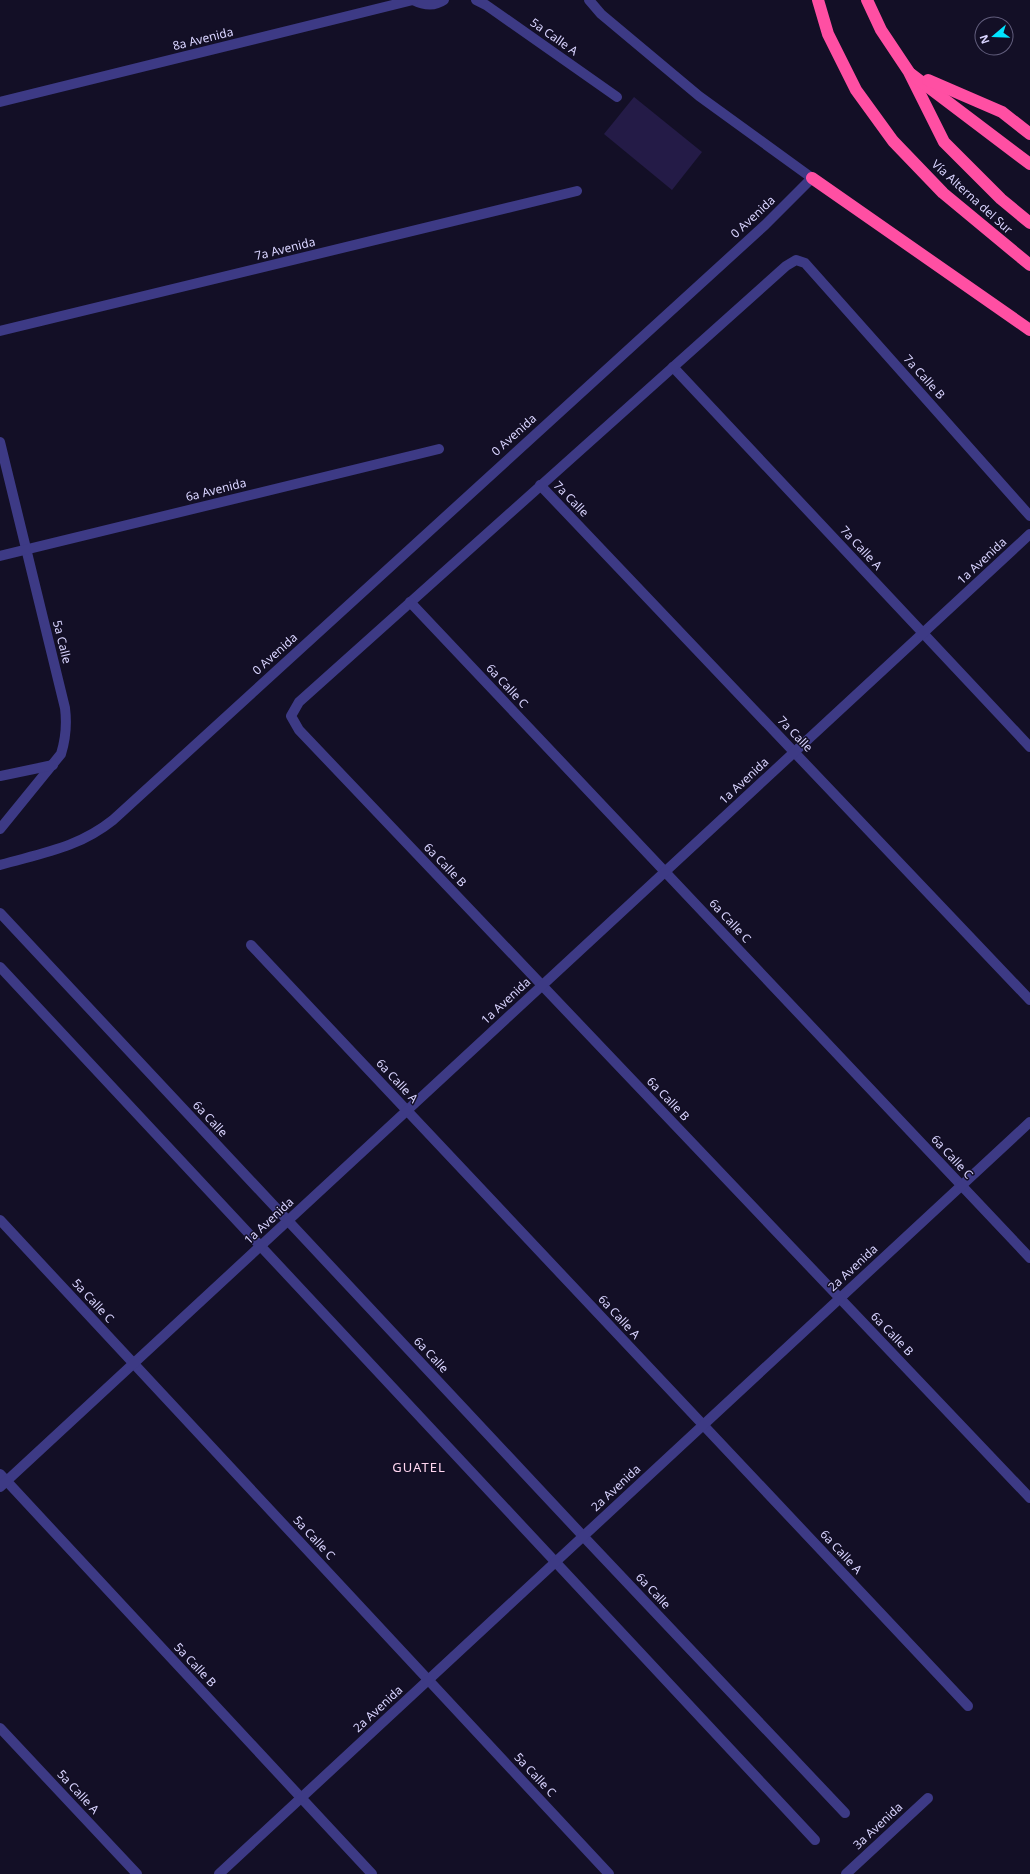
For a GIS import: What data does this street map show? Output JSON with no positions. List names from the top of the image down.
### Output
{
  "streets": {
    "highway": ["Vía Alterna del Sur"],
    "street": [
      "5a Calle A",
      "8a Avenida",
      "0 Avenida",
      "7a Avenida",
      "7a Calle B",
      "6a Avenida",
      "7a Calle",
      "7a Calle A",
      "1a Avenida",
      "5a Calle",
      "6a Calle C",
      "6a Calle B",
      "6a Calle A",
      "6a Calle",
      "2a Avenida",
      "5a Calle C",
      "5a Calle B",
      "3a Avenida"
    ]
  },
  "crossings": [
    ["7a Calle B", "7a Calle A"],
    ["6a Avenida", "5a Calle"],
    ["7a Calle", "1a Avenida"],
    ["7a Calle A", "1a Avenida"],
    ["1a Avenida", "6a Calle C"],
    ["1a Avenida", "6a Calle B"],
    ["1a Avenida", "6a Calle A"],
    ["1a Avenida", "6a Calle"],
    ["1a Avenida", "5a Calle C"],
    ["1a Avenida", "5a Calle B"],
    ["6a Calle C", "6a Calle B"],
    ["6a Calle C", "2a Avenida"],
    ["6a Calle B", "2a Avenida"],
    ["6a Calle A", "2a Avenida"],
    ["6a Calle", "2a Avenida"],
    ["2a Avenida", "5a Calle C"],
    ["2a Avenida", "5a Calle B"]
  ],
  "districts": ["GUATEL"],
  "north": "left"
}
